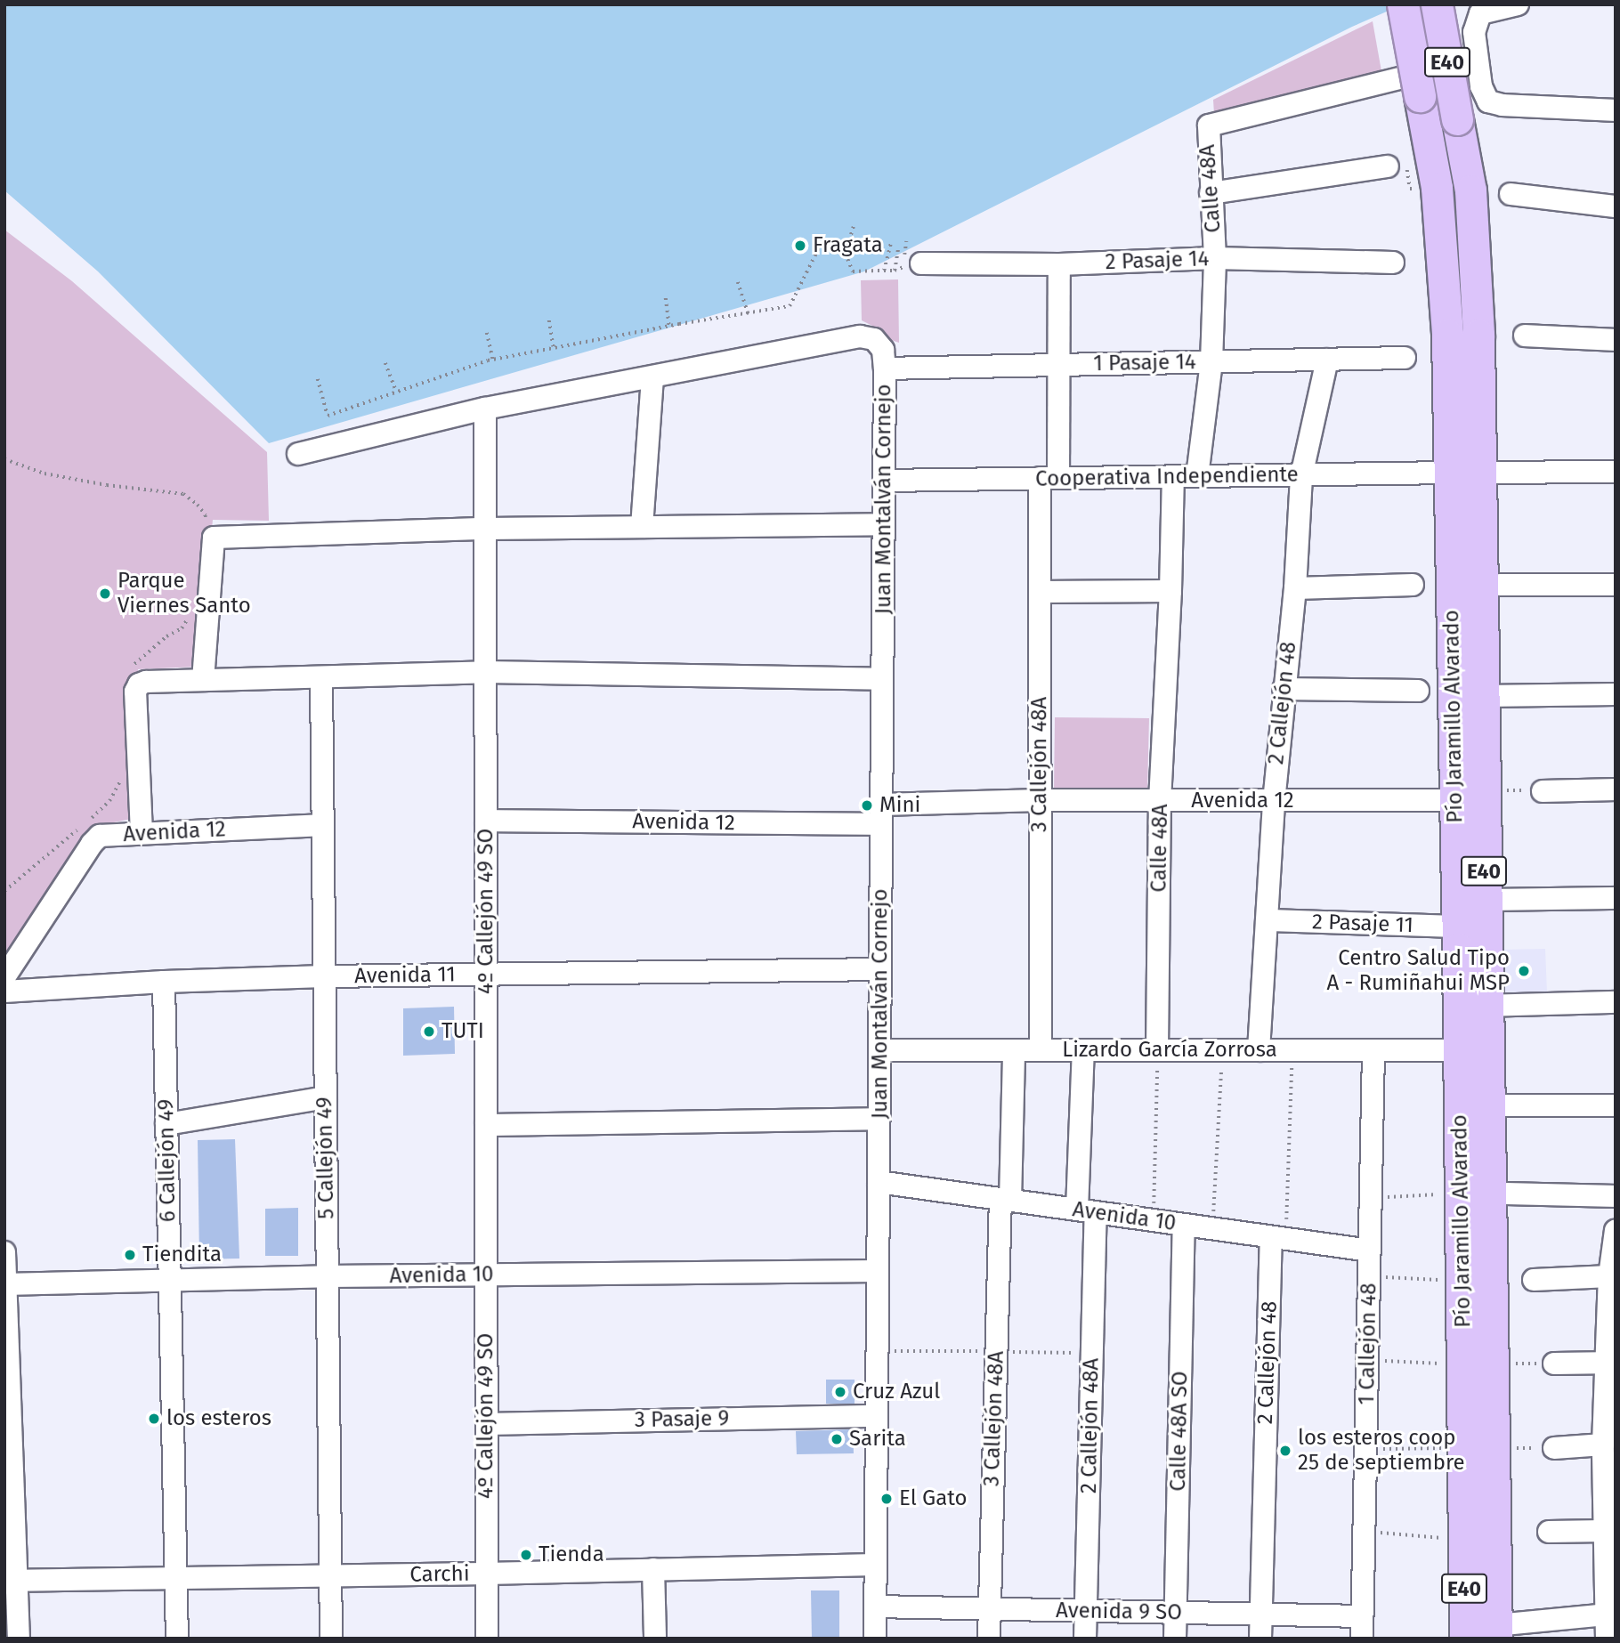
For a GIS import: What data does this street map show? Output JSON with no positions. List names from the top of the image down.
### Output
{
  "streets": {
    "highway": ["E40", "Pío Jaramillo Alvarado"],
    "street": [
      "Calle 48A",
      "2 Pasaje 14",
      "1 Pasaje 14",
      "Cooperativa Independiente",
      "Juan Montalván Cornejo",
      "2 Callejón 48",
      "3 Callejón 48A",
      "Avenida 12",
      "4º Callejón 49 SO",
      "2 Pasaje 11",
      "Avenida 11",
      "Lizardo García Zorrosa",
      "5 Callejón 49",
      "6 Callejón 49",
      "Avenida 10",
      "1 Callejón 48",
      "3 Pasaje 9",
      "2 Callejón 48A",
      "Calle 48A SO",
      "Carchi",
      "Avenida 9 SO"
    ]
  },
  "crossings": [
    ["Calle 48A", "2 Pasaje 14"],
    ["Calle 48A", "1 Pasaje 14"],
    ["Calle 48A", "Cooperativa Independiente"],
    ["Calle 48A", "Avenida 12"],
    ["Calle 48A", "Lizardo García Zorrosa"],
    ["2 Pasaje 14", "3 Callejón 48A"],
    ["1 Pasaje 14", "Juan Montalván Cornejo"],
    ["1 Pasaje 14", "2 Callejón 48"],
    ["1 Pasaje 14", "3 Callejón 48A"],
    ["Cooperativa Independiente", "Juan Montalván Cornejo"],
    ["Cooperativa Independiente", "2 Callejón 48"],
    ["Cooperativa Independiente", "Pío Jaramillo Alvarado"],
    ["Cooperativa Independiente", "3 Callejón 48A"],
    ["Juan Montalván Cornejo", "Avenida 12"],
    ["Juan Montalván Cornejo", "Avenida 11"],
    ["Juan Montalván Cornejo", "Lizardo García Zorrosa"],
    ["Juan Montalván Cornejo", "Avenida 10"],
    ["Juan Montalván Cornejo", "3 Pasaje 9"],
    ["Juan Montalván Cornejo", "Carchi"],
    ["Juan Montalván Cornejo", "Avenida 9 SO"],
    ["2 Callejón 48", "Avenida 12"],
    ["2 Callejón 48", "2 Pasaje 11"],
    ["2 Callejón 48", "Lizardo García Zorrosa"],
    ["2 Callejón 48", "Avenida 10"],
    ["2 Callejón 48", "Avenida 9 SO"],
    ["Pío Jaramillo Alvarado", "Avenida 12"],
    ["Pío Jaramillo Alvarado", "2 Pasaje 11"],
    ["Pío Jaramillo Alvarado", "Lizardo García Zorrosa"],
    ["3 Callejón 48A", "Avenida 12"],
    ["3 Callejón 48A", "Lizardo García Zorrosa"],
    ["3 Callejón 48A", "Avenida 10"],
    ["3 Callejón 48A", "Avenida 9 SO"],
    ["Avenida 12", "4º Callejón 49 SO"],
    ["Avenida 12", "5 Callejón 49"],
    ["4º Callejón 49 SO", "Avenida 11"],
    ["4º Callejón 49 SO", "Avenida 10"],
    ["4º Callejón 49 SO", "3 Pasaje 9"],
    ["4º Callejón 49 SO", "Carchi"],
    ["Avenida 11", "5 Callejón 49"],
    ["Avenida 11", "6 Callejón 49"],
    ["Lizardo García Zorrosa", "1 Callejón 48"],
    ["Lizardo García Zorrosa", "2 Callejón 48A"],
    ["5 Callejón 49", "Avenida 10"],
    ["5 Callejón 49", "Carchi"],
    ["6 Callejón 49", "Avenida 10"],
    ["6 Callejón 49", "Carchi"],
    ["Avenida 10", "1 Callejón 48"],
    ["Avenida 10", "2 Callejón 48A"],
    ["Avenida 10", "Calle 48A SO"],
    ["1 Callejón 48", "Avenida 9 SO"],
    ["2 Callejón 48A", "Avenida 9 SO"],
    ["Calle 48A SO", "Avenida 9 SO"]
  ],
  "places": [
    "Fragata",
    "Parque Viernes Santo",
    "Mini",
    "Centro Salud Tipo A - Rumiñahui MSP",
    "TUTI",
    "Tiendita",
    "Cruz Azul",
    "los esteros",
    "Sarita",
    "los esteros coop 25 de septiembre",
    "El Gato",
    "Tienda"
  ]
}
